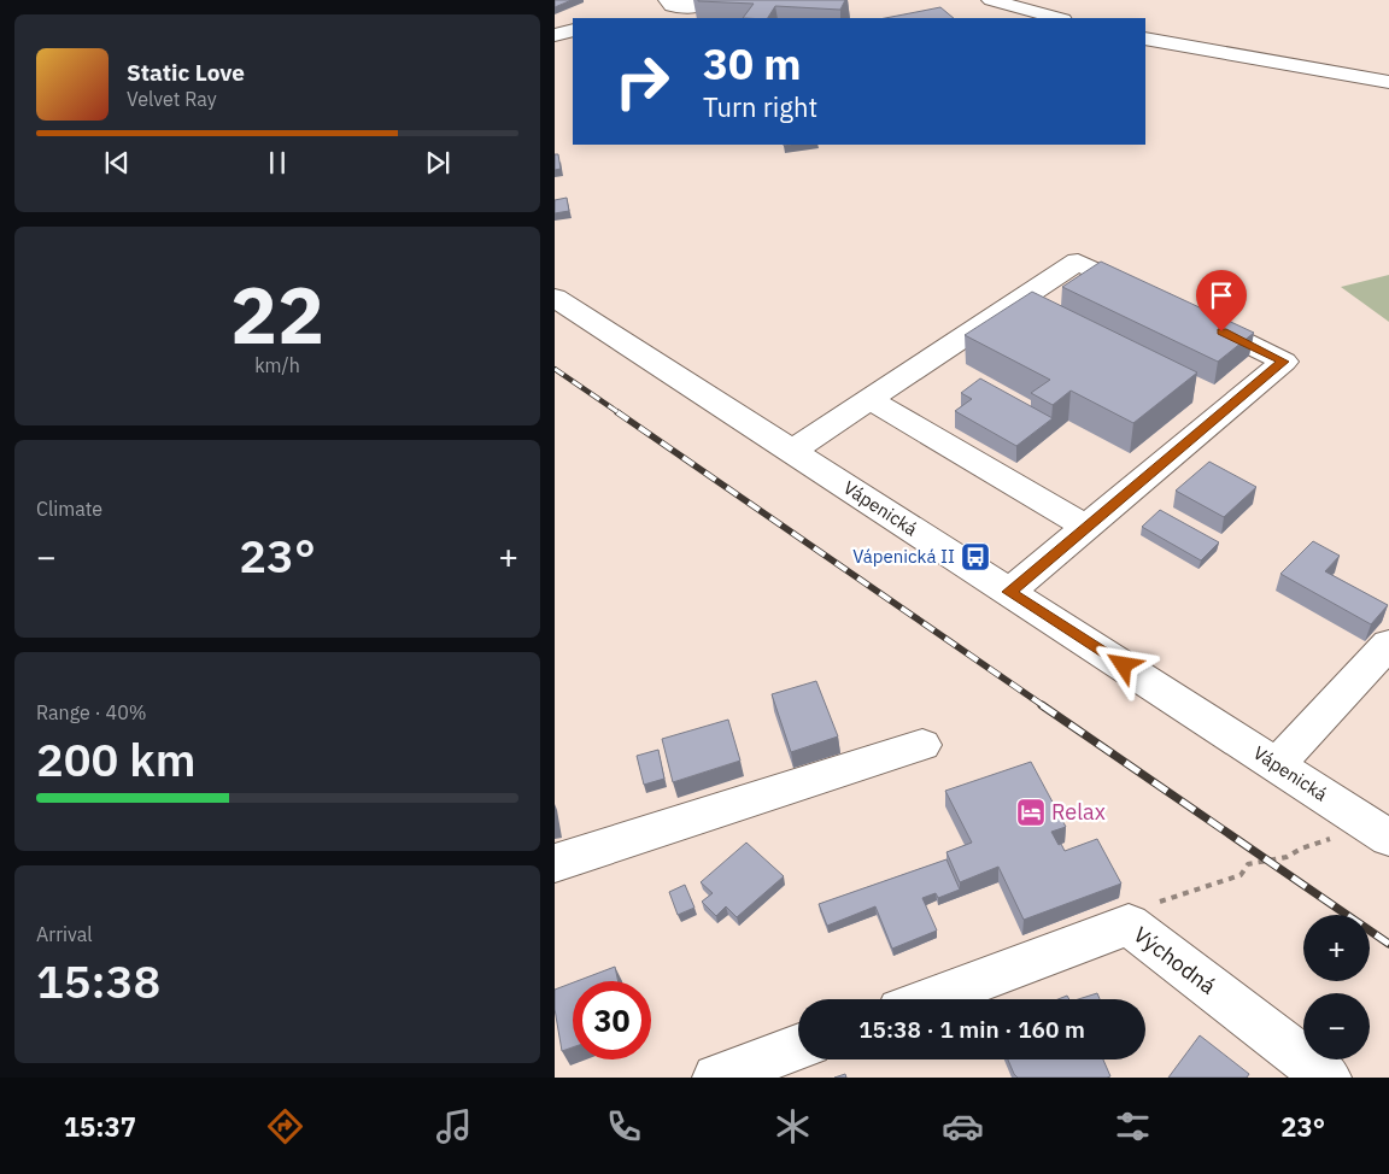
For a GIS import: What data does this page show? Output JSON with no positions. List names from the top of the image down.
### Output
{
  "streets": {
    "street": ["Vápenická", "Východná"]
  },
  "places": {
    "bus stop": ["Vápenická II"],
    "hotel": ["Relax"]
  },
  "page": {
    "turn": ["30 m", "Turn right"],
    "song": ["Static Love", "Velvet Ray"],
    "tile": [
      ["22", "km/h"],
      "Climate",
      ["Range · 40%", "200 km"],
      ["Arrival", "15:38"]
    ],
    "heat": ["−", "23°", "+"],
    "map_buttons": ["+", "−"],
    "limit": "30",
    "trip": "15:38 · 1 min · 160 m",
    "tabs": ["15:37", "23°"]
  }
}
